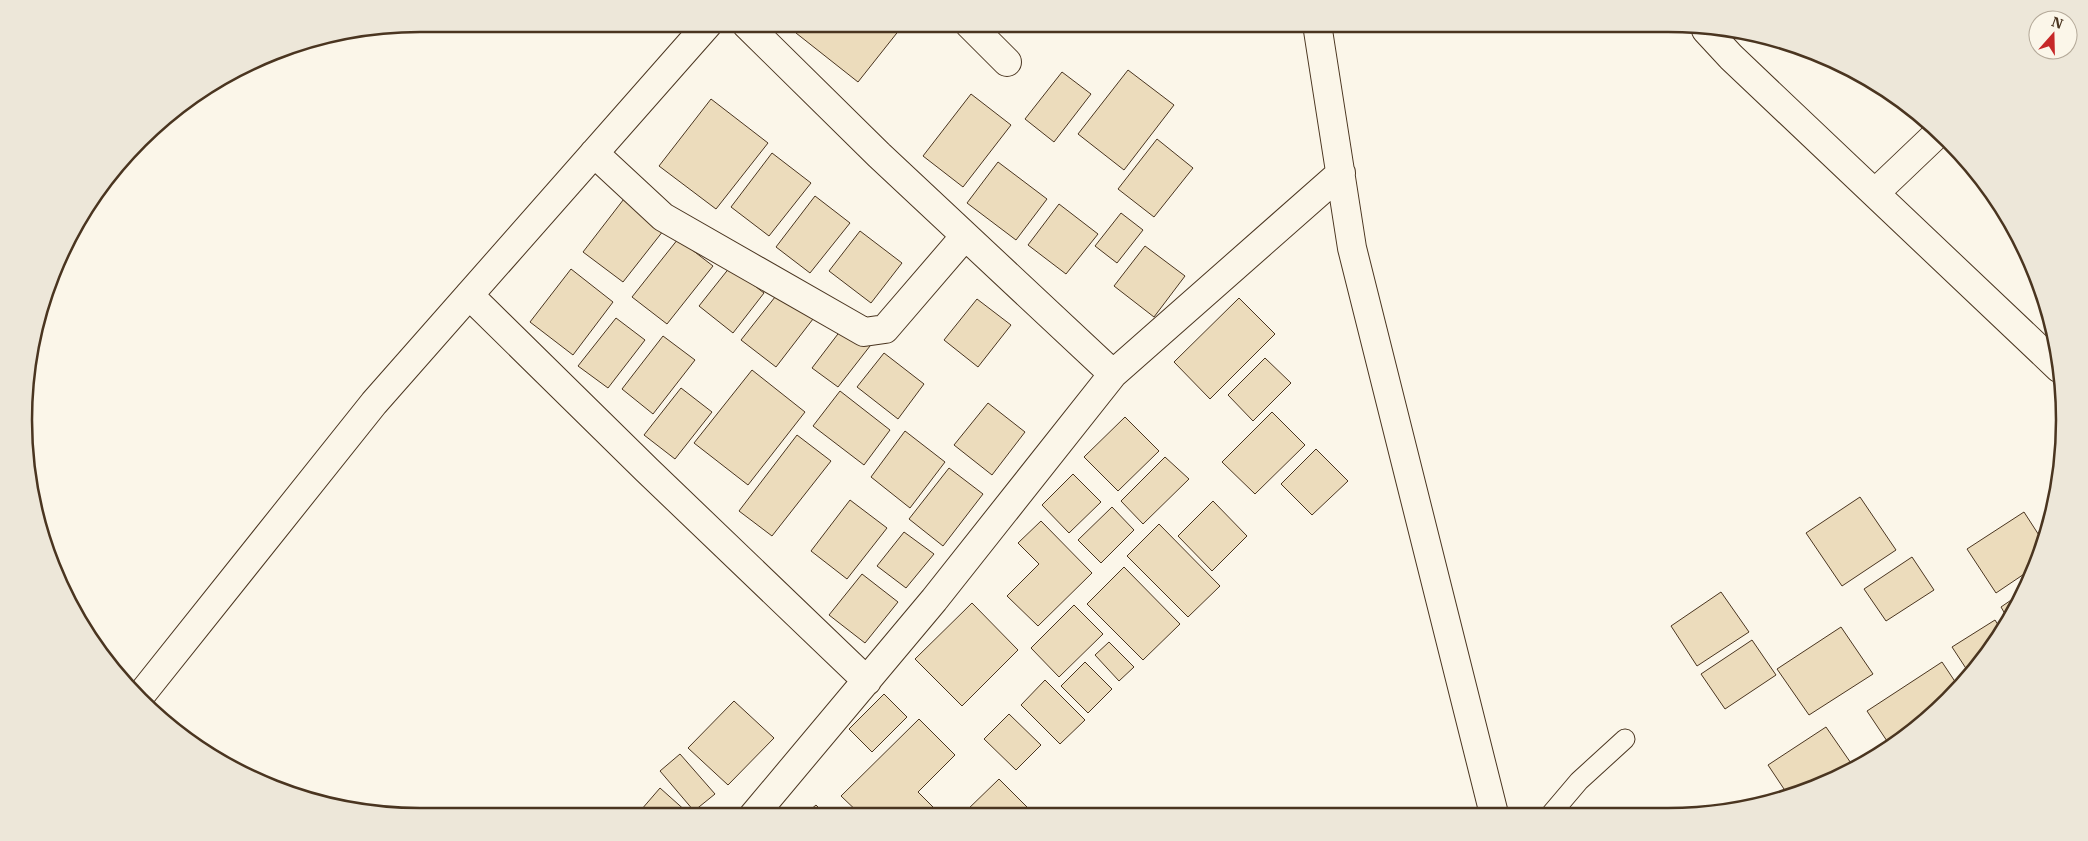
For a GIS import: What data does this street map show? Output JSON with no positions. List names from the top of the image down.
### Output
{
  "north": "top"
}
